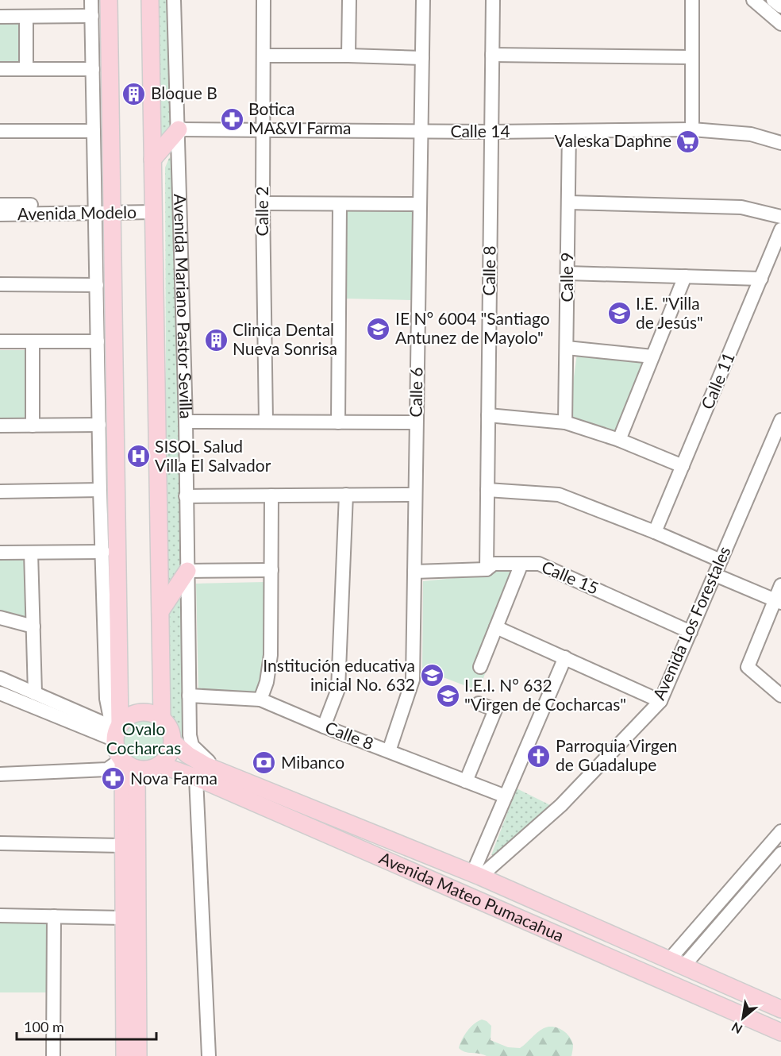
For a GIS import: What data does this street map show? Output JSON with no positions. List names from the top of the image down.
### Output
{
  "streets": {
    "main road": ["Avenida Mariano Pastor Sevilla", "Avenida Mateo Pumacahua"],
    "street": [
      "Calle 14",
      "Calle 2",
      "Avenida Modelo",
      "Calle 8",
      "Calle 9",
      "Calle 11",
      "Calle 6",
      "Calle 15",
      "Avenida Los Forestales"
    ]
  },
  "crossings": [
    ["Calle 14", "Calle 2"],
    ["Calle 14", "Calle 8"],
    ["Calle 14", "Calle 9"],
    ["Calle 14", "Avenida Mariano Pastor Sevilla"],
    ["Calle 14", "Calle 6"],
    ["Avenida Modelo", "Avenida Mariano Pastor Sevilla"],
    ["Calle 8", "Avenida Mariano Pastor Sevilla"],
    ["Calle 8", "Calle 6"],
    ["Calle 8", "Calle 15"],
    ["Avenida Mariano Pastor Sevilla", "Avenida Mateo Pumacahua"],
    ["Calle 6", "Calle 15"],
    ["Calle 15", "Avenida Los Forestales"],
    ["Avenida Los Forestales", "Avenida Mateo Pumacahua"]
  ],
  "parks": ["Ovalo Cocharcas"],
  "places": {
    "building": ["Bloque B", "Clinica Dental Nueva Sonrisa"],
    "pharmacy": ["Botica MA&VI Farma", "Nova Farma"],
    "supermarket": ["Valeska Daphne"],
    "school or university": [
      "I.E. \"Villa de Jesús\"",
      "IE N° 6004 \"Santiago Antunez de Mayolo\"",
      "Institución educativa inicial No. 632",
      "I.E.I. N° 632 \"Virgen de Cocharcas\""
    ],
    "hospital": ["SISOL Salud Villa El Salvador"],
    "church": ["Parroquia Virgen de Guadalupe"],
    "bank": ["Mibanco"]
  },
  "scale_bar": "100 m",
  "north": "bottom left"
}
